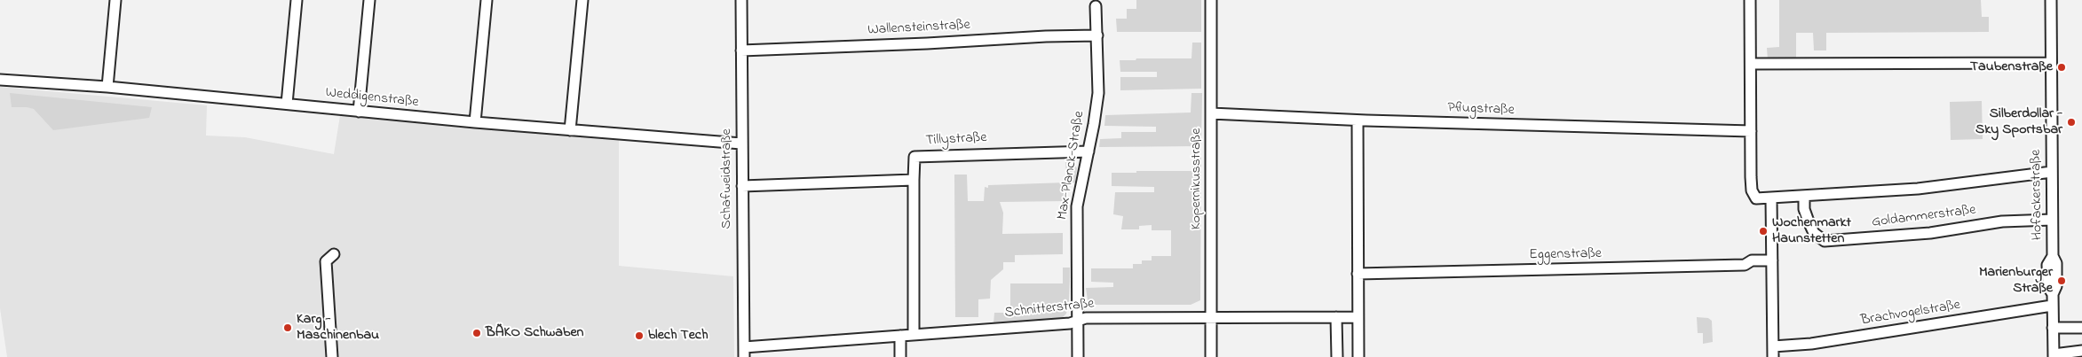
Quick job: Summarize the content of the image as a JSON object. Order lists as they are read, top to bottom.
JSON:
{
  "streets": {
    "street": [
      "Wallensteinstraße",
      "Weddigenstraße",
      "Pflugstraße",
      "Tillystraße",
      "Max-Planck-Straße",
      "Schafweidstraße",
      "Kopernikusstraße",
      "Hofackerstraße",
      "Goldammerstraße",
      "Eggenstraße",
      "Schnitterstraße",
      "Brachvogelstraße"
    ]
  },
  "crossings": [
    ["Wallensteinstraße", "Max-Planck-Straße"],
    ["Wallensteinstraße", "Schafweidstraße"],
    ["Weddigenstraße", "Schafweidstraße"],
    ["Pflugstraße", "Kopernikusstraße"],
    ["Pflugstraße", "Goldammerstraße"],
    ["Tillystraße", "Max-Planck-Straße"],
    ["Max-Planck-Straße", "Schnitterstraße"],
    ["Schafweidstraße", "Schnitterstraße"],
    ["Kopernikusstraße", "Schnitterstraße"],
    ["Hofackerstraße", "Goldammerstraße"],
    ["Hofackerstraße", "Brachvogelstraße"]
  ],
  "places": [
    "Taubenstraße",
    "Silberdollar - Sky Sportsbar",
    "Wochenmarkt Haunstetten",
    "Marienburger Straße",
    "Karg - Maschinenbau",
    "BÄKO Schwaben",
    "blech Tech"
  ]
}
